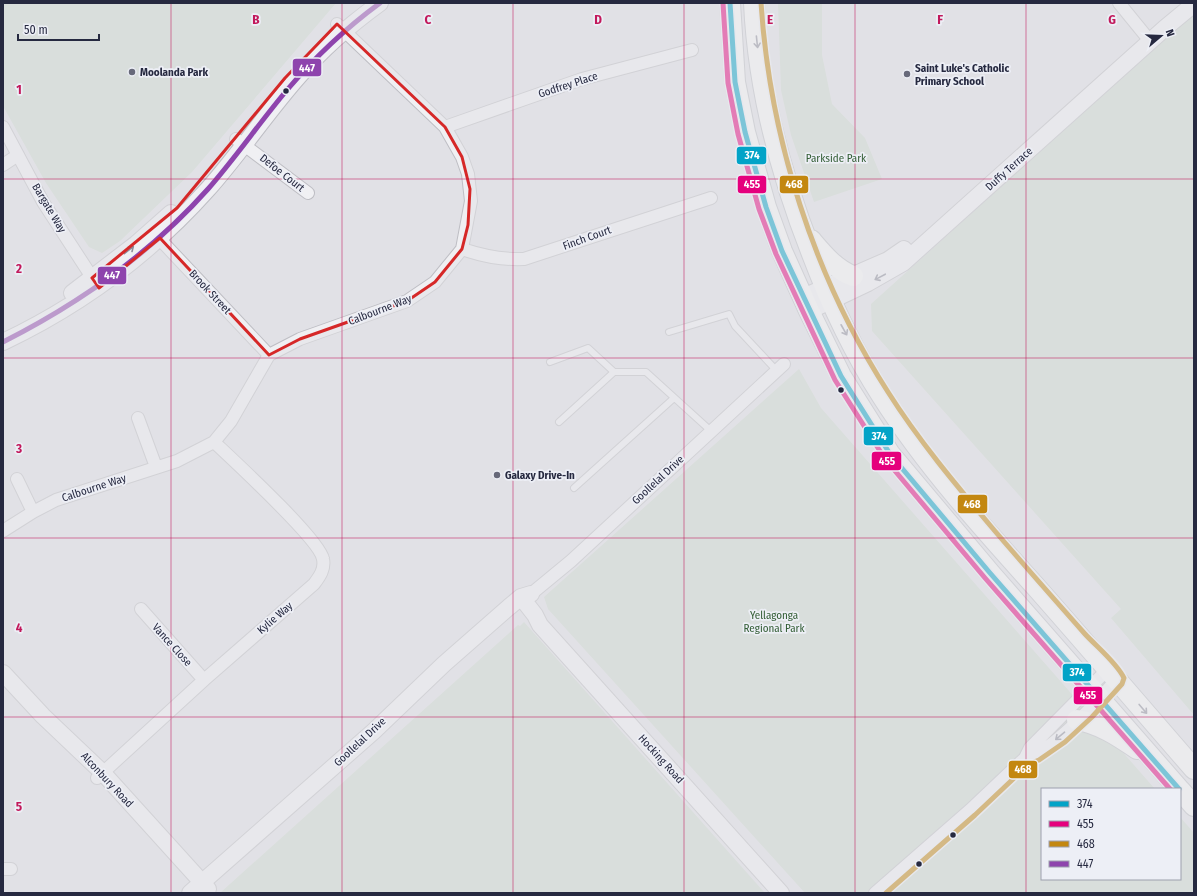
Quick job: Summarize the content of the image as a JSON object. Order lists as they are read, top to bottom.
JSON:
{
  "streets": {
    "street": [
      "Godfrey Place",
      "Duffy Terrace",
      "Defoe Court",
      "Bargate Way",
      "Finch Court",
      "Brook Street",
      "Calbourne Way",
      "Goollelal Drive",
      "Kylie Way",
      "Vance Close",
      "Hocking Road",
      "Alconbury Road"
    ]
  },
  "crossings": [
    ["Godfrey Place", "Calbourne Way"],
    ["Finch Court", "Calbourne Way"],
    ["Brook Street", "Calbourne Way"],
    ["Calbourne Way", "Kylie Way"],
    ["Goollelal Drive", "Hocking Road"],
    ["Goollelal Drive", "Alconbury Road"],
    ["Kylie Way", "Vance Close"],
    ["Kylie Way", "Alconbury Road"]
  ],
  "parks": ["Parkside Park", "Yellagonga Regional Park"],
  "places": ["Moolanda Park", "Saint Luke's Catholic Primary School", "Galaxy Drive-In"],
  "lines": [
    "transit line 374",
    "transit line 455",
    "transit line 468",
    "transit line 447"
  ],
  "legend": [
    "374",
    "455",
    "468",
    "447"
  ],
  "scale_bar": "50 m",
  "north": "right",
  "grid": {
    "columns": [
      "B",
      "C",
      "D",
      "E",
      "F",
      "G"
    ],
    "rows": [
      "1",
      "2",
      "3",
      "4",
      "5"
    ]
  }
}
